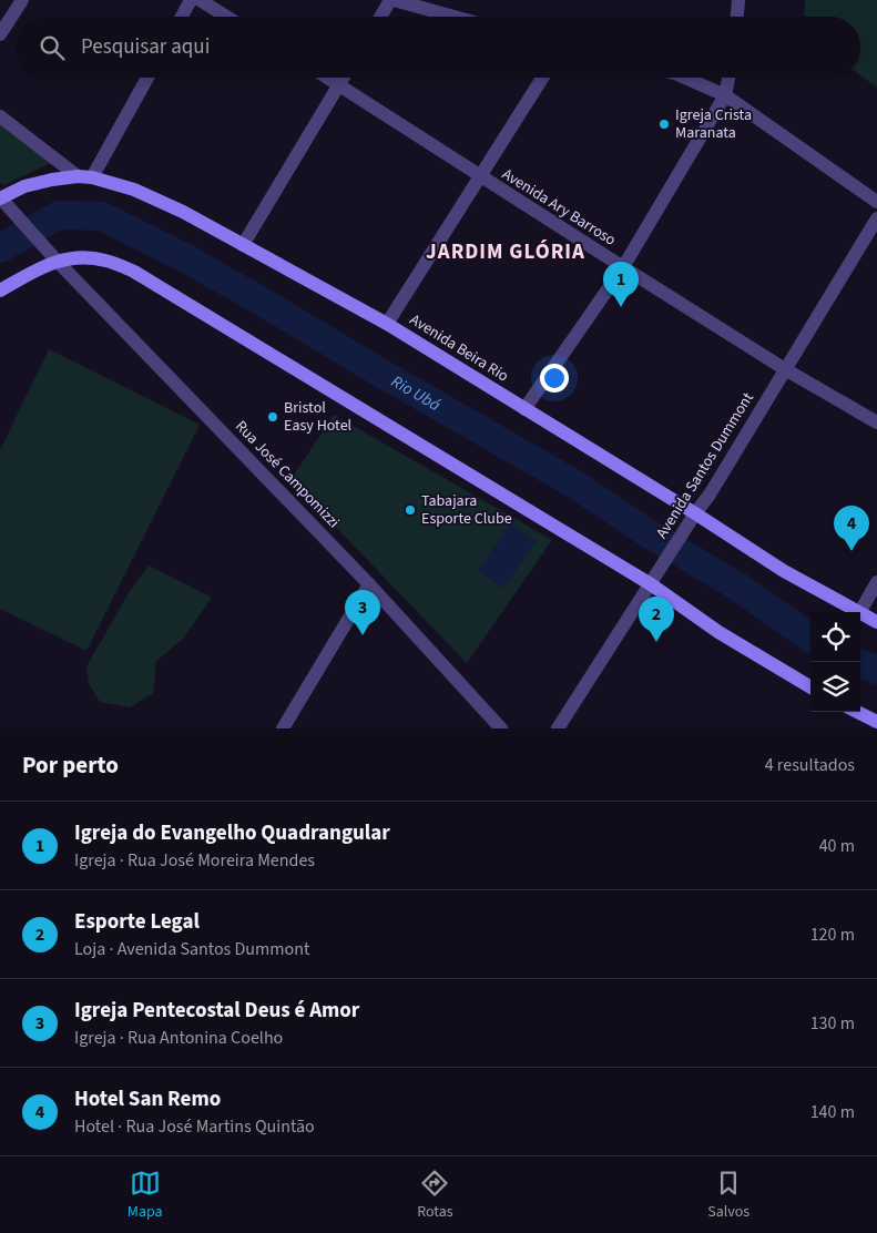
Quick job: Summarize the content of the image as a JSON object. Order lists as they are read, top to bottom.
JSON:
{
  "streets": {
    "main road": ["Avenida Beira Rio"],
    "street": ["Avenida Ary Barroso", "Avenida Santos Dummont", "Rua José Campomizzi"]
  },
  "crossings": [
    ["Avenida Ary Barroso", "Avenida Santos Dummont"],
    ["Avenida Beira Rio", "Avenida Santos Dummont"],
    ["Avenida Beira Rio", "Rua José Campomizzi"]
  ],
  "districts": ["JARDIM GLÓRIA"],
  "water": ["Rio Ubá"],
  "places": ["Igreja Crista Maranata", "Bristol Easy Hotel", "Tabajara Esporte Clube"],
  "page": {
    "search": "Pesquisar aqui",
    "pins": [
      "1",
      "4",
      "3",
      "2"
    ],
    "heading": ["Por perto", "4 resultados"],
    "list": [
      {
        "mark": "1",
        "name": "Igreja do Evangelho Quadrangular",
        "note": "Igreja · Rua José Moreira Mendes",
        "value": "40 m"
      },
      {
        "mark": "2",
        "name": "Esporte Legal",
        "note": "Loja · Avenida Santos Dummont",
        "value": "120 m"
      },
      {
        "mark": "3",
        "name": "Igreja Pentecostal Deus é Amor",
        "note": "Igreja · Rua Antonina Coelho",
        "value": "130 m"
      },
      {
        "mark": "4",
        "name": "Hotel San Remo",
        "note": "Hotel · Rua José Martins Quintão",
        "value": "140 m"
      }
    ],
    "nav": ["Mapa", "Rotas", "Salvos"]
  }
}
